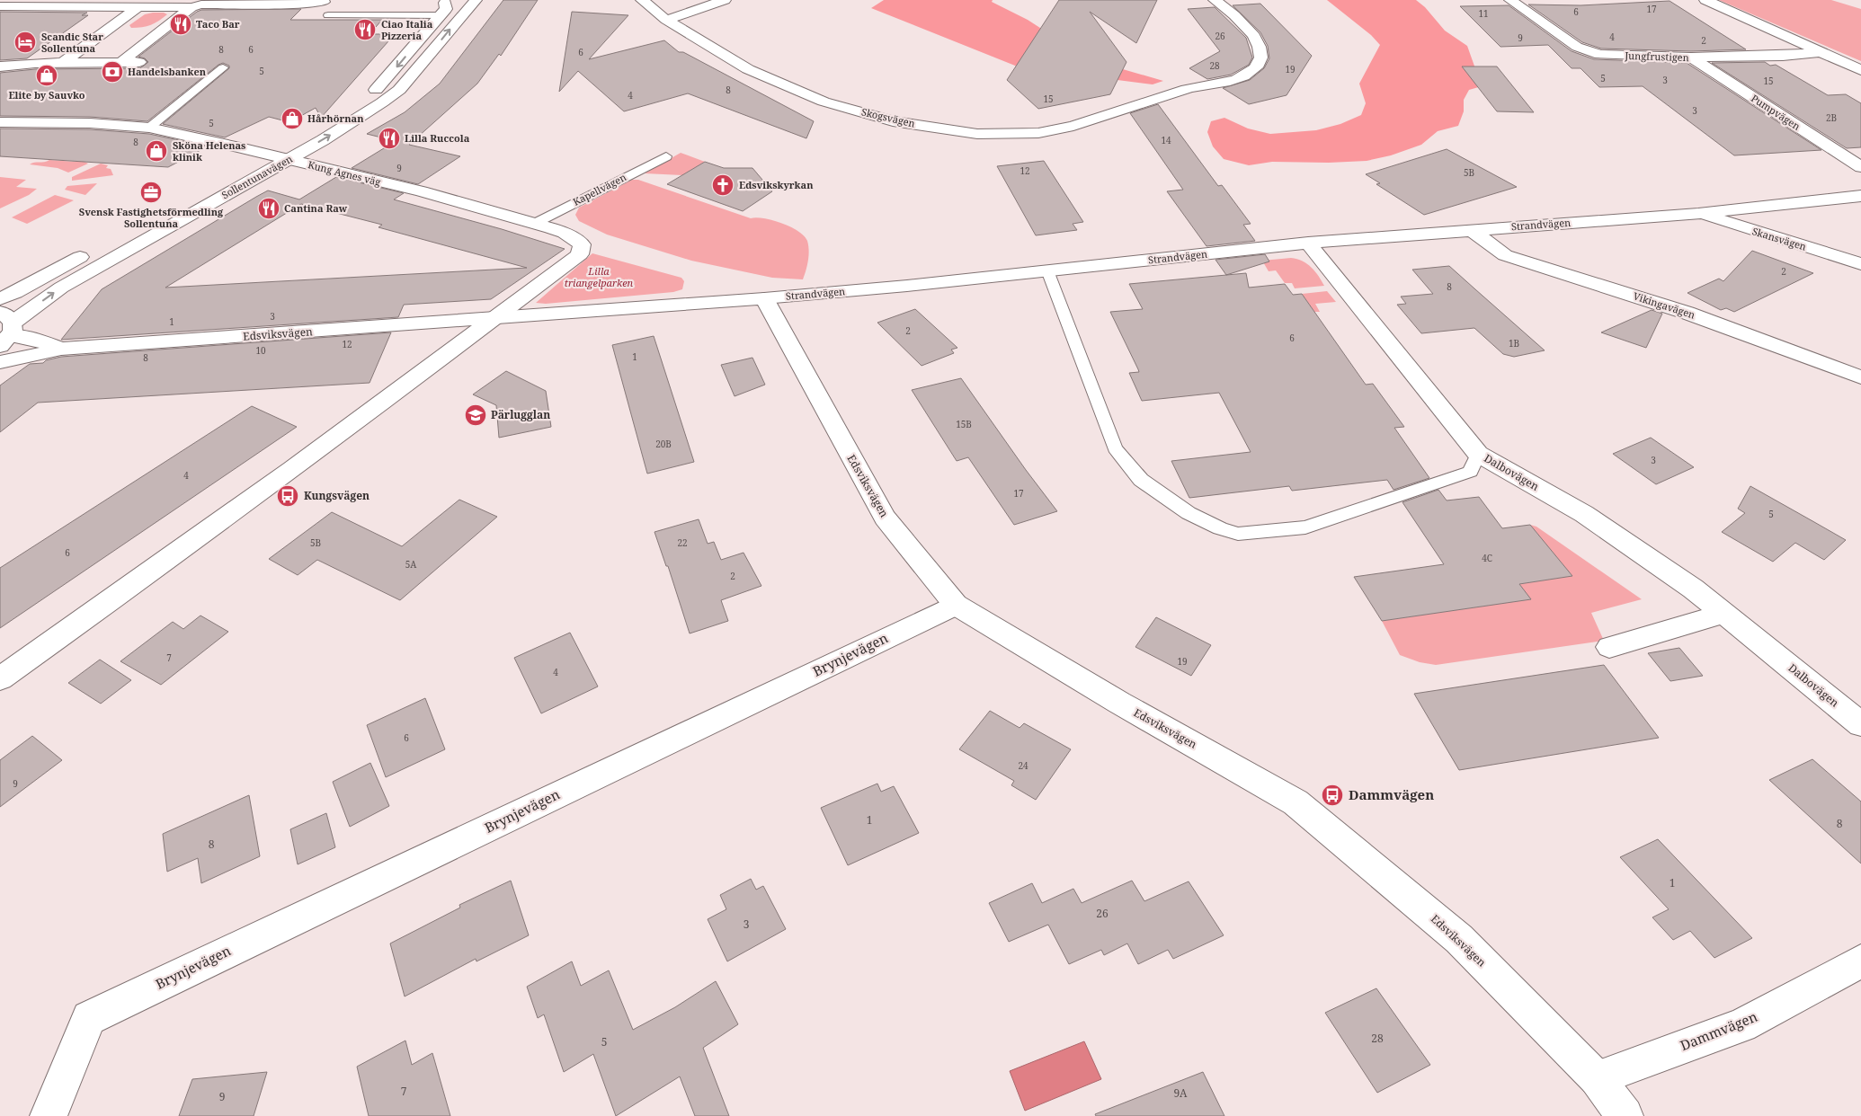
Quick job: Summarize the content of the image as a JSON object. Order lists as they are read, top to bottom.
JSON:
{
  "streets": {
    "street": [
      "Jungfrustigen",
      "Pumpvägen",
      "Skogsvägen",
      "Kung Agnes väg",
      "Sollentunavägen",
      "Strandvägen",
      "Skansvägen",
      "Vikingavägen",
      "Edsviksvägen",
      "Dalbovägen",
      "Brynjevägen",
      "Dammvägen"
    ],
    "lane": ["Kapellvägen"]
  },
  "crossings": [
    ["Jungfrustigen", "Pumpvägen"],
    ["Kung Agnes väg", "Sollentunavägen"],
    ["Kung Agnes väg", "Kapellvägen"],
    ["Kung Agnes väg", "Strandvägen"],
    ["Kung Agnes väg", "Edsviksvägen"],
    ["Sollentunavägen", "Edsviksvägen"],
    ["Strandvägen", "Skansvägen"],
    ["Strandvägen", "Vikingavägen"],
    ["Strandvägen", "Edsviksvägen"],
    ["Strandvägen", "Dalbovägen"],
    ["Edsviksvägen", "Brynjevägen"],
    ["Edsviksvägen", "Dammvägen"]
  ],
  "parks": ["Lilla triangelparken"],
  "places": {
    "restaurant": [
      "Taco Bar",
      "Ciao Italia Pizzeria",
      "Lilla Ruccola",
      "Cantina Raw"
    ],
    "hotel": ["Scandic Star Sollentuna"],
    "bank": ["Handelsbanken"],
    "shop": ["Elite by Sauvko", "Hårhörnan", "Sköna Helenas klinik"],
    "church": ["Edsvikskyrkan"],
    "office": ["Svensk Fastighetsförmedling Sollentuna"],
    "school or university": ["Pärlugglan"],
    "bus stop": ["Kungsvägen", "Dammvägen"]
  },
  "house_numbers": [
    "17",
    "6",
    "11",
    "26",
    "4",
    "9",
    "2",
    "8",
    "6",
    "6",
    "28",
    "19",
    "5",
    "5",
    "3",
    "15",
    "8",
    "4",
    "15",
    "3",
    "2B",
    "5",
    "14",
    "8",
    "9",
    "12",
    "5B",
    "2",
    "8",
    "3",
    "1",
    "2",
    "6",
    "1B",
    "12",
    "10",
    "1",
    "8",
    "15B",
    "20B",
    "3",
    "4",
    "17",
    "5",
    "5B",
    "22",
    "6",
    "4C",
    "5A",
    "2",
    "7",
    "19",
    "4",
    "6",
    "24",
    "9",
    "1",
    "8",
    "8",
    "1",
    "26",
    "3",
    "28",
    "5",
    "7",
    "9A",
    "9"
  ]
}
